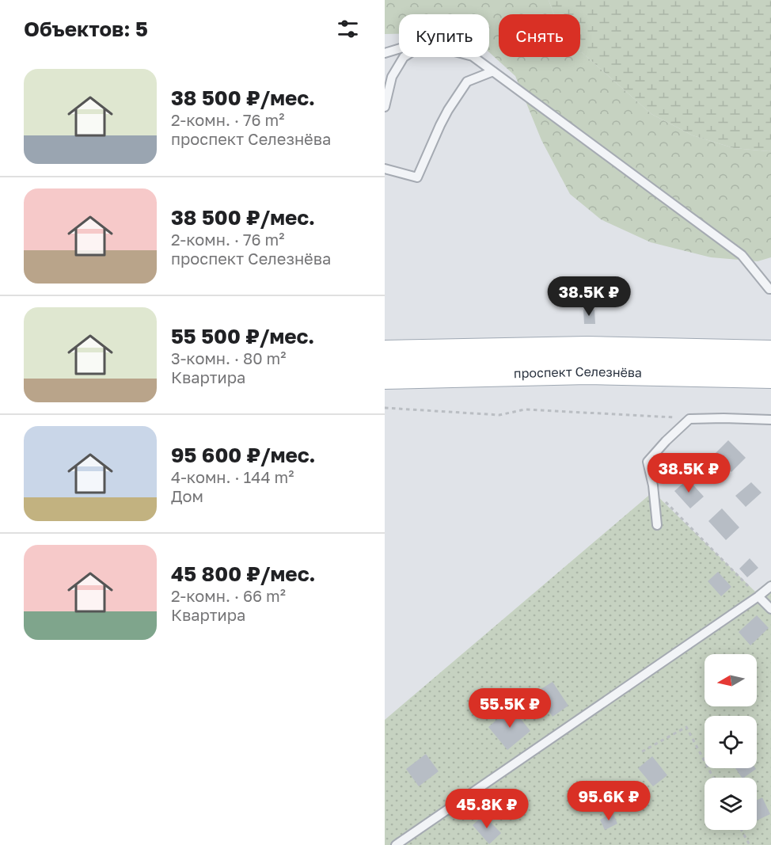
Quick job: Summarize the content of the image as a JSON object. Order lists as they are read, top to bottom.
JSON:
{
  "streets": {
    "main road": ["проспект Селезнёва"]
  },
  "north": "left",
  "page": {
    "heading": "Объектов: 5",
    "chip": ["Купить", "Снять"],
    "list": [
      {
        "name": "38 500 ₽/мес.",
        "note": "2-комн. · 76 m² · проспект Селезнёва"
      },
      {
        "name": "38 500 ₽/мес.",
        "note": "2-комн. · 76 m² · проспект Селезнёва"
      },
      {
        "name": "55 500 ₽/мес.",
        "note": "3-комн. · 80 m² · Квартира"
      },
      {
        "name": "95 600 ₽/мес.",
        "note": "4-комн. · 144 m² · Дом"
      },
      {
        "name": "45 800 ₽/мес.",
        "note": "2-комн. · 66 m² · Квартира"
      }
    ],
    "price": [
      "38.5K ₽",
      "38.5K ₽",
      "55.5K ₽",
      "95.6K ₽",
      "45.8K ₽"
    ]
  }
}
